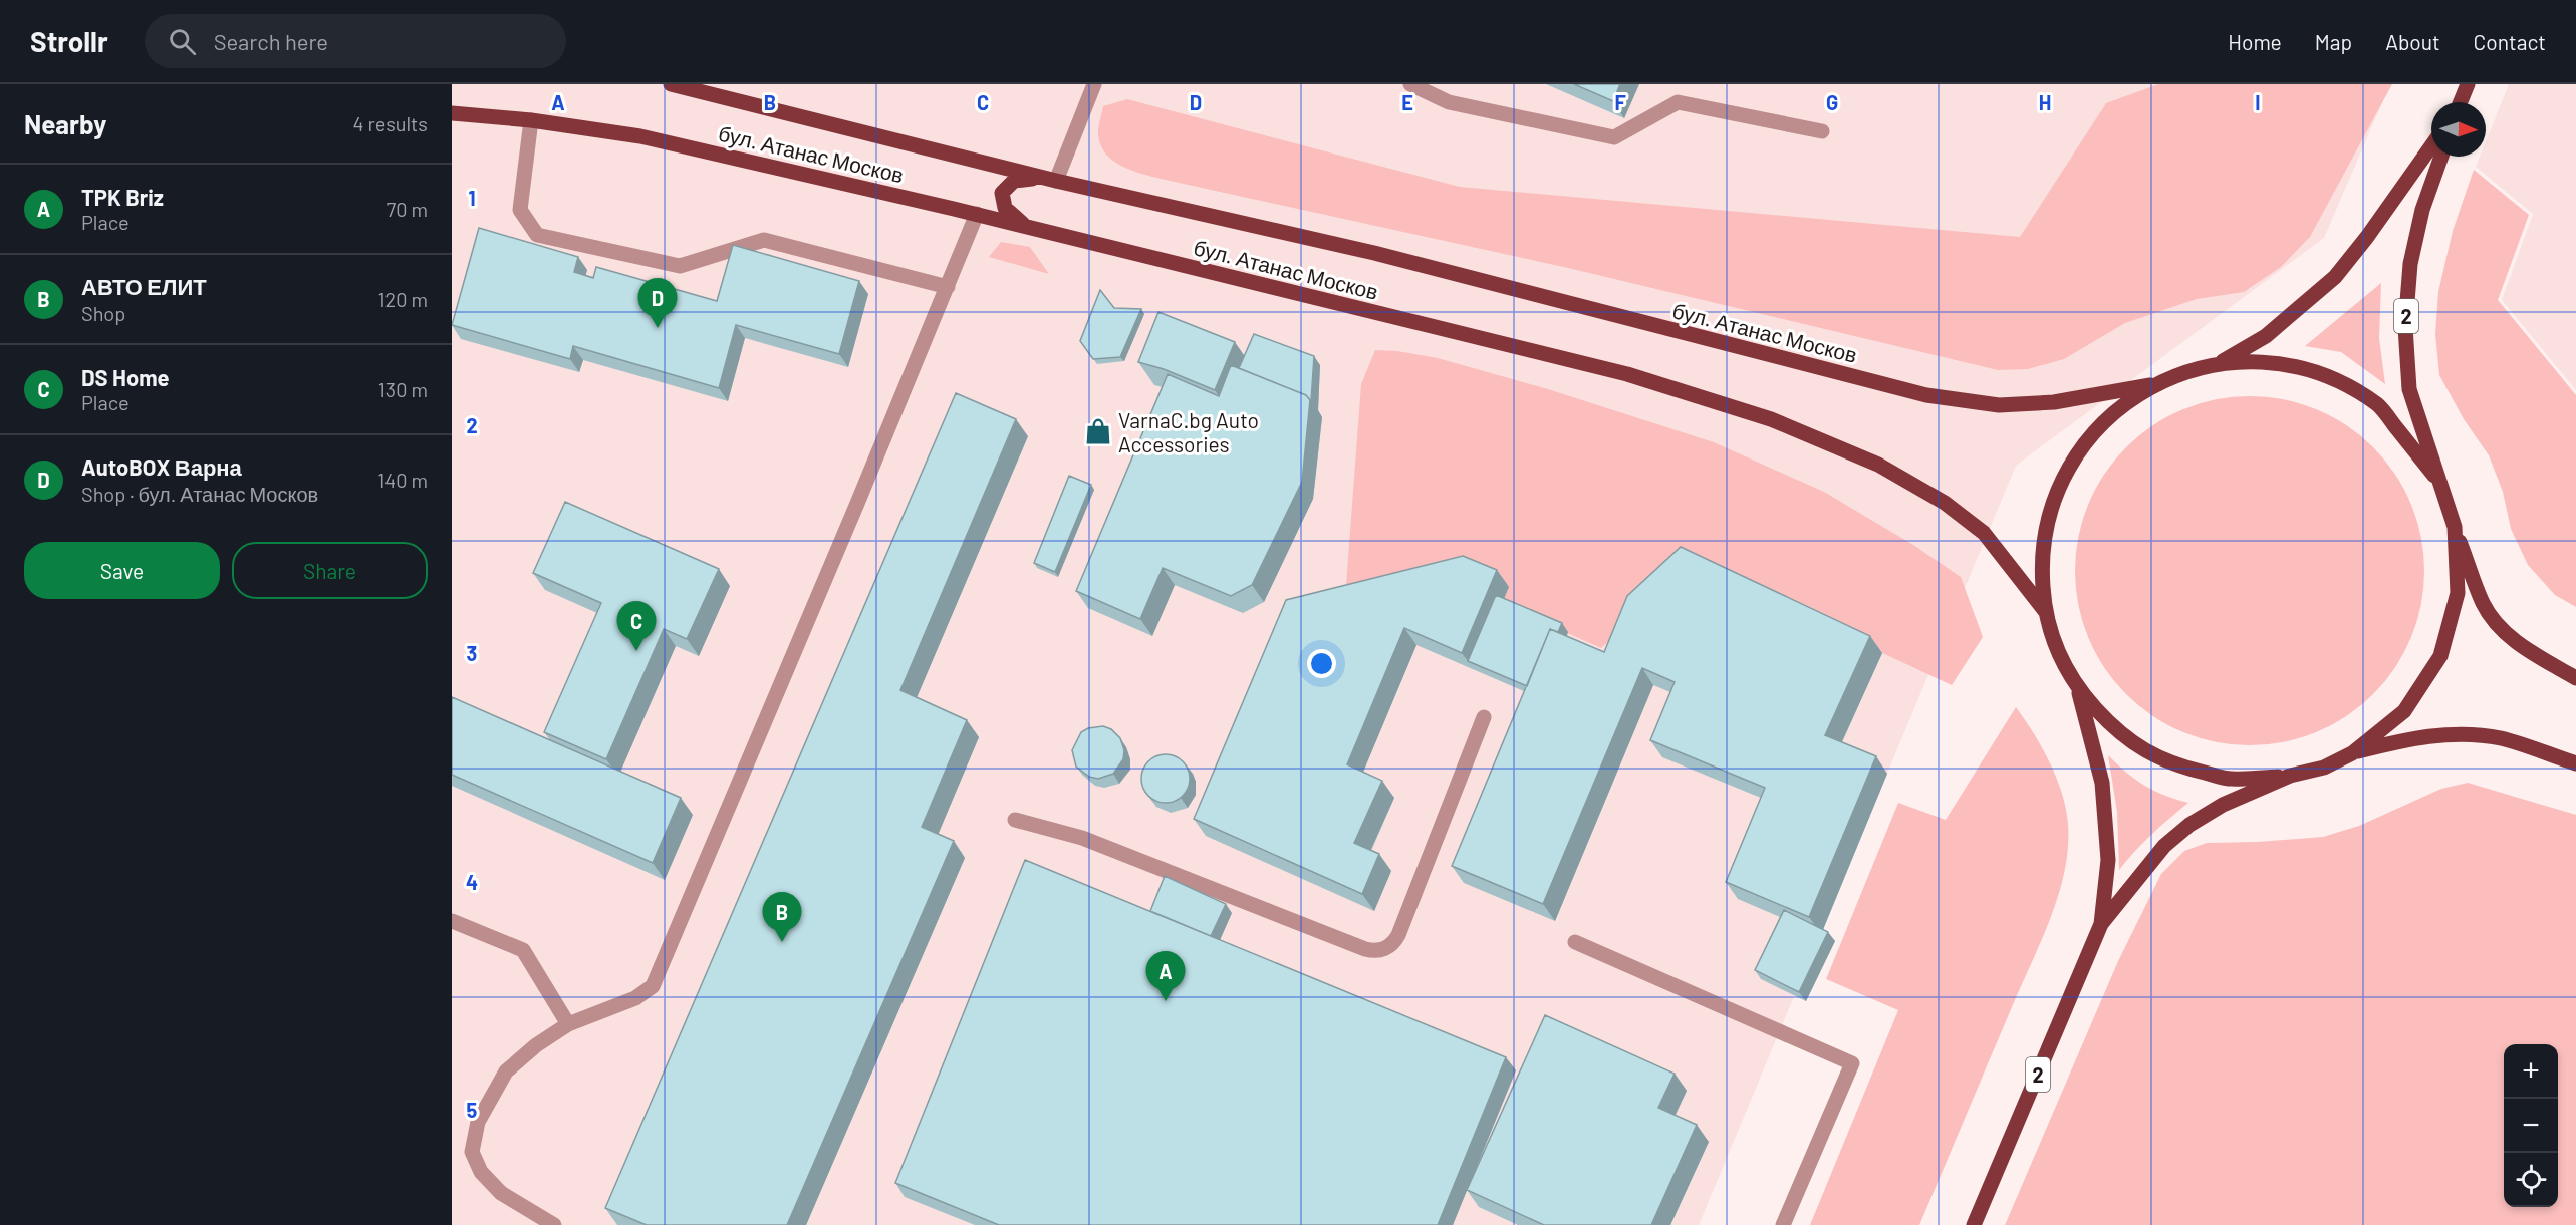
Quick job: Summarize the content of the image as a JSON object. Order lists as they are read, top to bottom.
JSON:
{
  "streets": {
    "main road": ["бул. Атанас Москов", "2"]
  },
  "crossings": [
    ["бул. Атанас Москов", "2"]
  ],
  "places": {
    "shop": ["VarnaC.bg Auto Accessories"]
  },
  "north": "right",
  "page": {
    "header": "Strollr",
    "search": "Search here",
    "nav": [
      "Home",
      "Map",
      "About",
      "Contact"
    ],
    "heading": ["Nearby", "4 results"],
    "list": [
      {
        "mark": "A",
        "name": "TPK Briz",
        "note": "Place",
        "value": "70 m"
      },
      {
        "mark": "B",
        "name": "АВТО ЕЛИТ",
        "note": "Shop",
        "value": "120 m"
      },
      {
        "mark": "C",
        "name": "DS Home",
        "note": "Place",
        "value": "130 m"
      },
      {
        "mark": "D",
        "name": "AutoBOX Варна",
        "note": "Shop · бул. Атанас Москов",
        "value": "140 m"
      }
    ],
    "pins": [
      "D",
      "C",
      "B",
      "A"
    ],
    "buttons": ["Save", "Share"],
    "map_buttons": ["+", "−"]
  },
  "grid": {
    "columns": [
      "A",
      "B",
      "C",
      "D",
      "E",
      "F",
      "G",
      "H",
      "I"
    ],
    "rows": [
      "1",
      "2",
      "3",
      "4",
      "5"
    ]
  }
}
